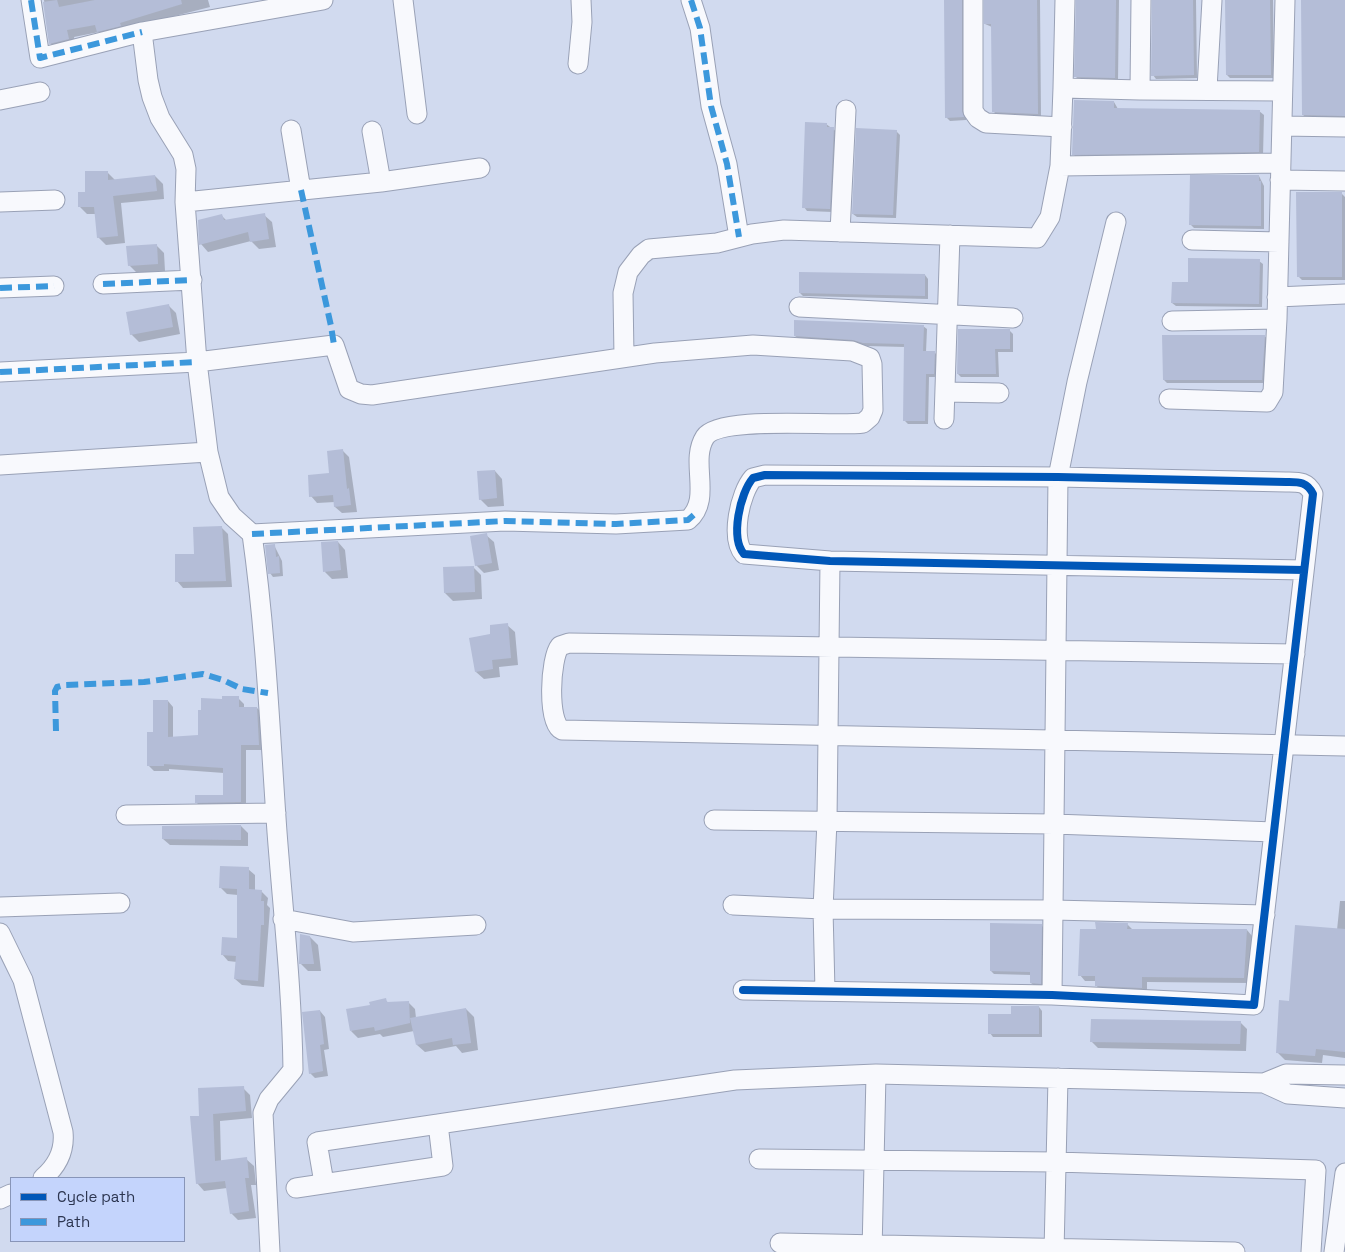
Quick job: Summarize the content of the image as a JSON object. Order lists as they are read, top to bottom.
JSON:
{
  "legend": ["Cycle path", "Path"]
}
